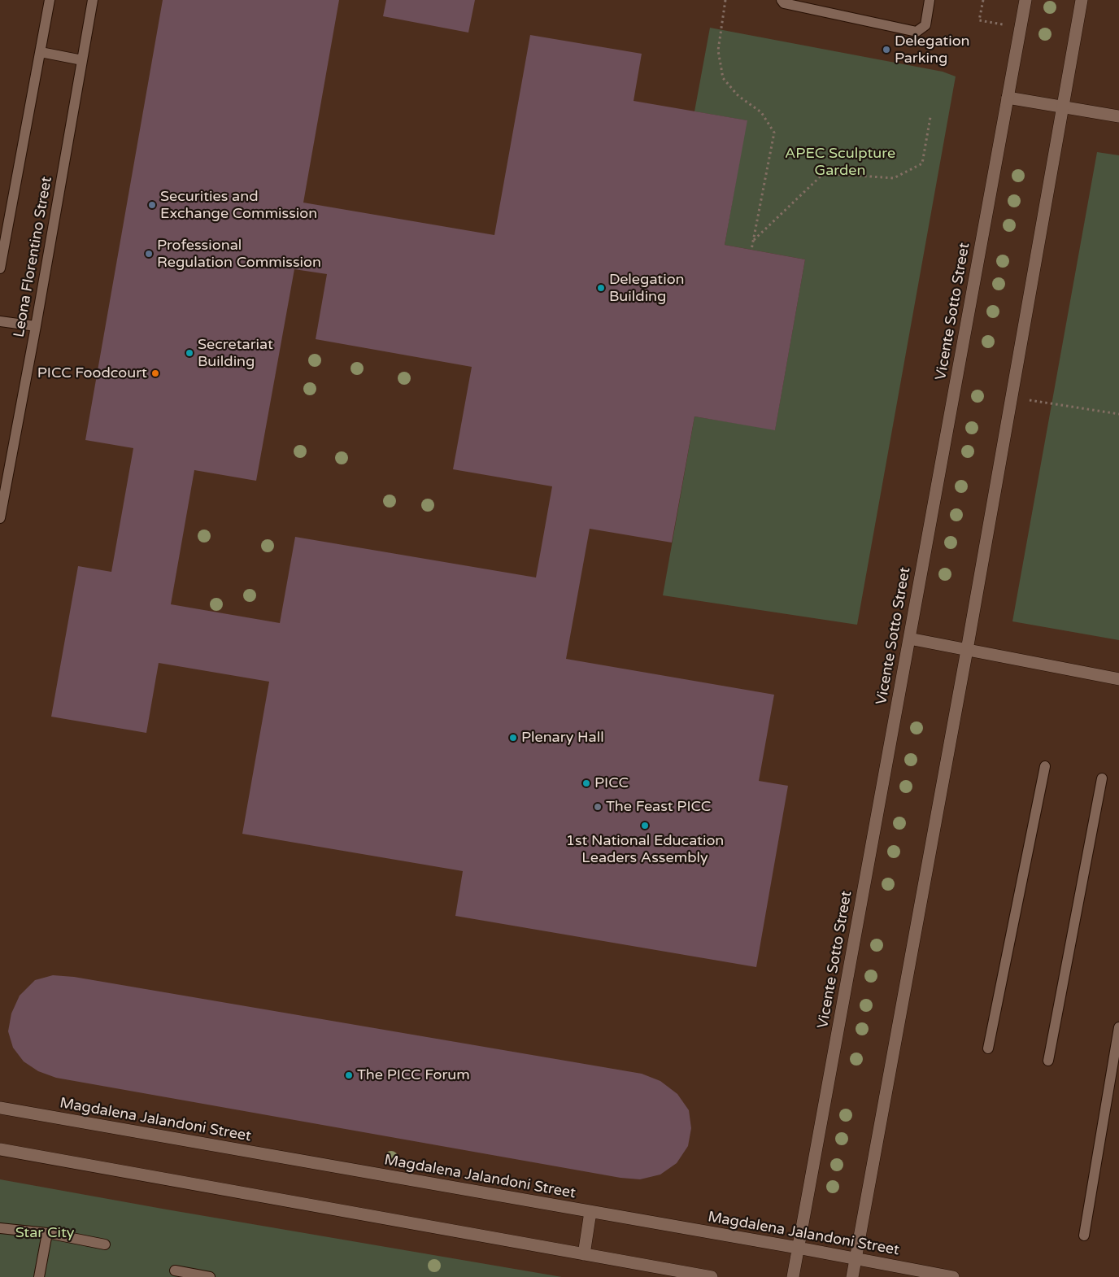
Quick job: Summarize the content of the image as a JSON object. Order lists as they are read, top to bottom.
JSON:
{
  "streets": {
    "street": ["Vicente Sotto Street", "Magdalena Jalandoni Street"],
    "lane": ["Leona Florentino Street"]
  },
  "crossings": [
    ["Vicente Sotto Street", "Magdalena Jalandoni Street"]
  ],
  "parks": ["APEC Sculpture Garden", "Star City"],
  "places": [
    "Delegation Parking",
    "Securities and Exchange Commission",
    "Professional Regulation Commission",
    "Delegation Building",
    "Secretariat Building",
    "PICC Foodcourt",
    "Plenary Hall",
    "PICC",
    "The Feast PICC",
    "1st National Education Leaders Assembly",
    "The PICC Forum"
  ]
}
